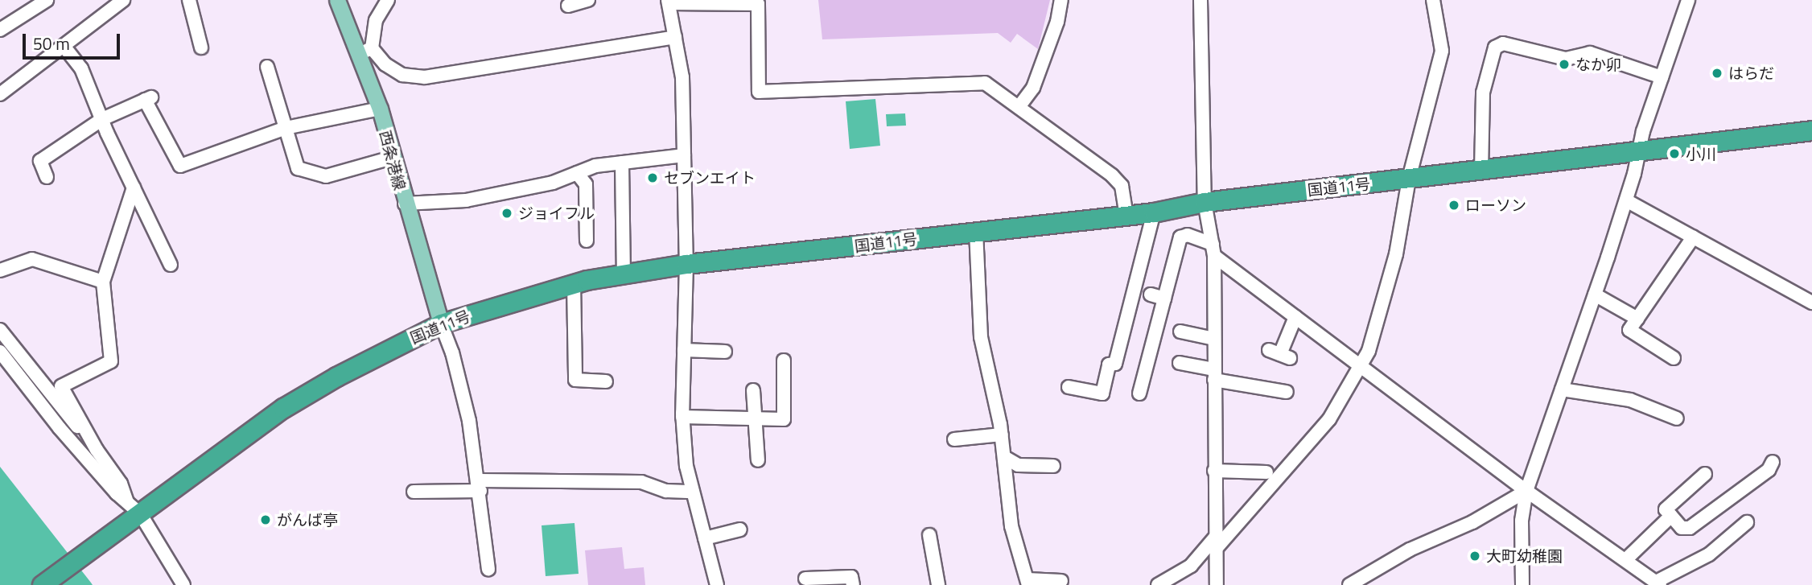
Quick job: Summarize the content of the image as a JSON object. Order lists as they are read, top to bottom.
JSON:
{
  "streets": {
    "highway": ["国道11号"],
    "main road": ["西条港線"]
  },
  "crossings": [
    ["西条港線", "国道11号"]
  ],
  "places": [
    "なか卯",
    "はらだ",
    "小川",
    "セブンエイト",
    "ローソン",
    "ジョイフル",
    "がんば亭",
    "大町幼稚園"
  ],
  "scale_bar": "50 m"
}
